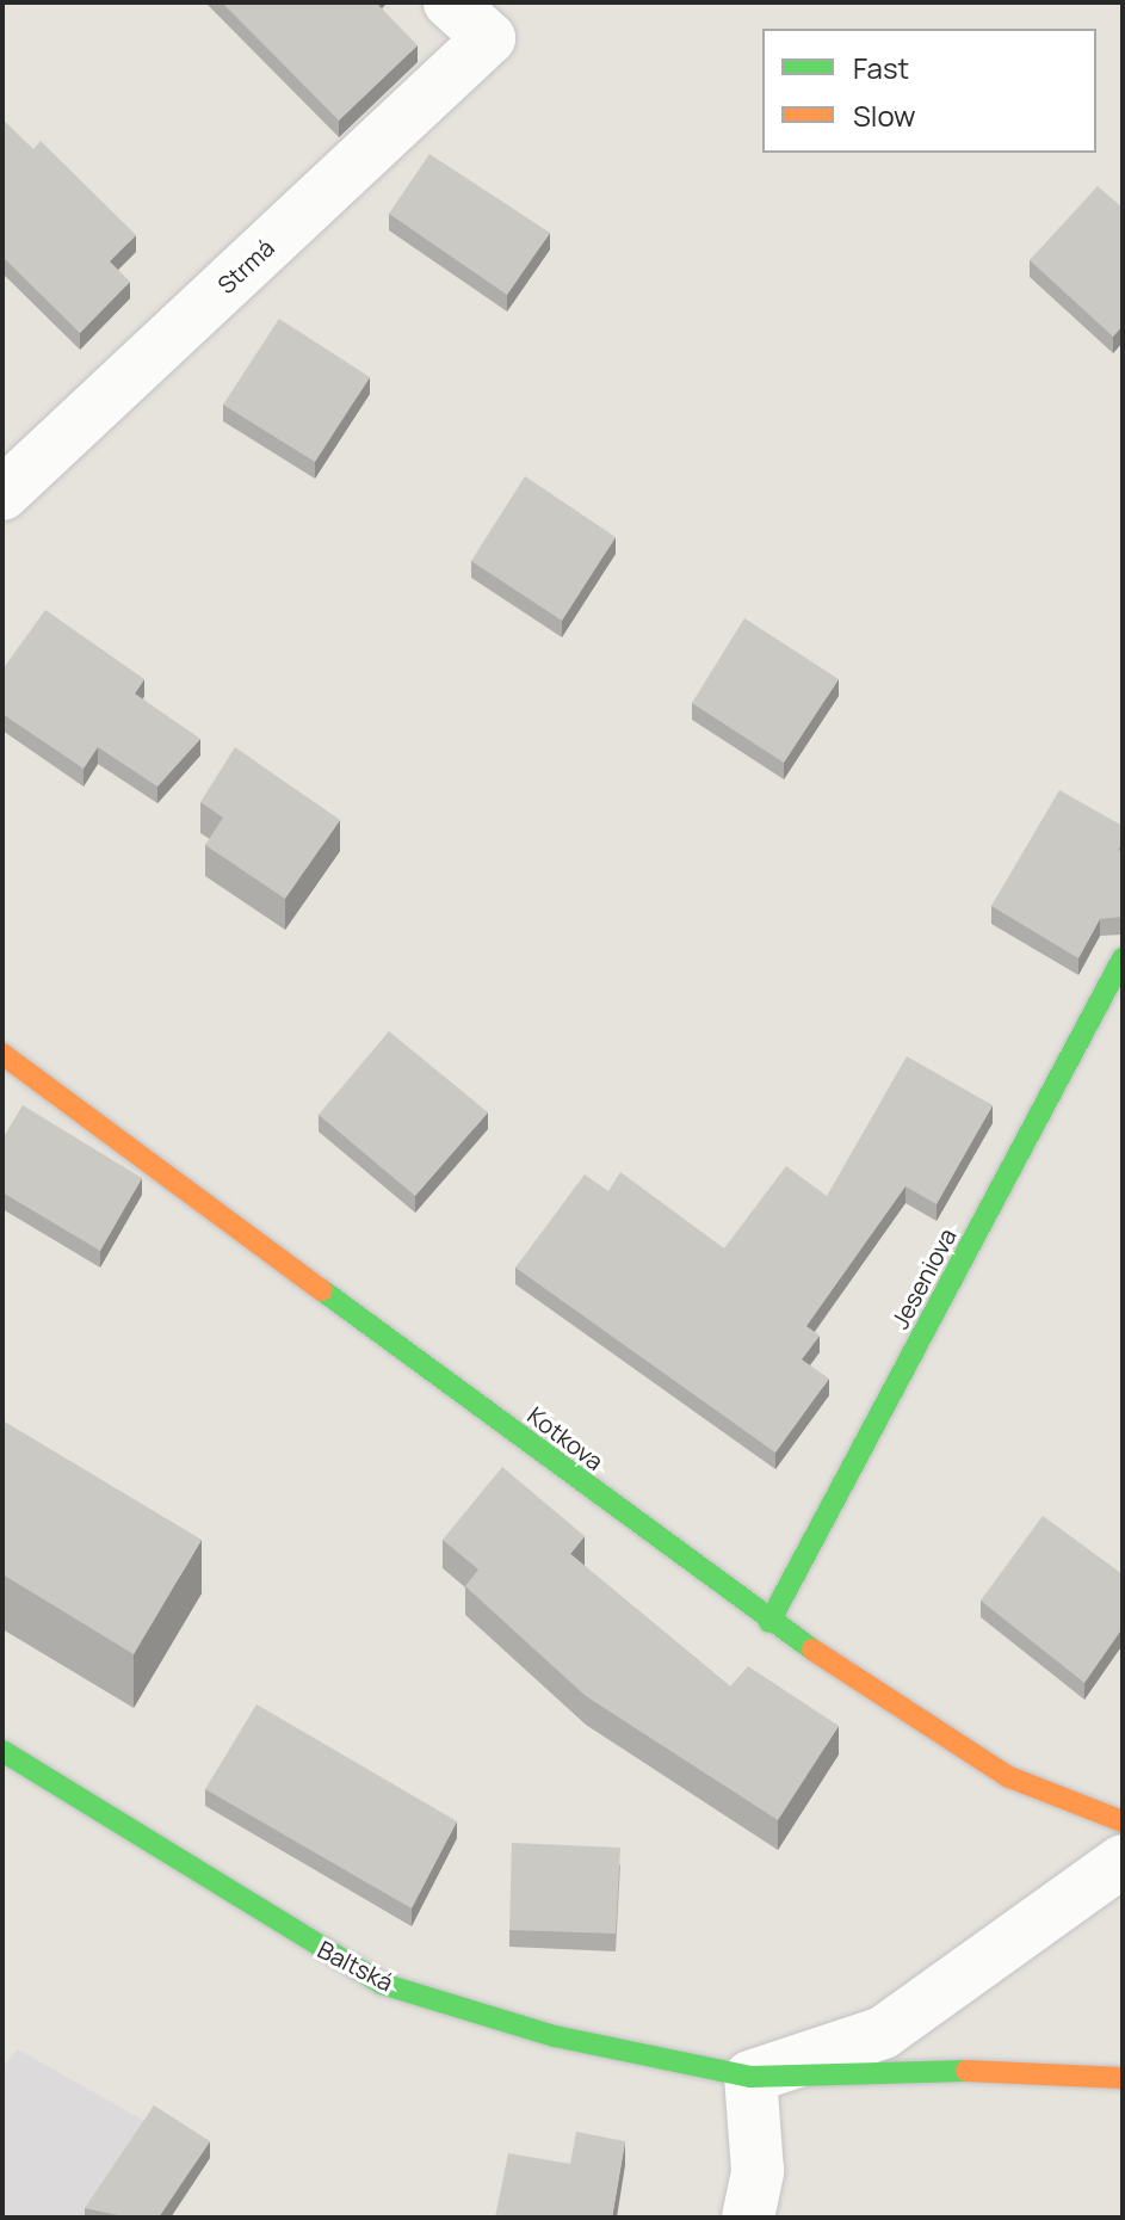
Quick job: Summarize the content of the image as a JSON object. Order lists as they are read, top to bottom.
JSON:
{
  "streets": {
    "street": [
      "Strmá",
      "Jeseniova",
      "Kotkova",
      "Baltská"
    ]
  },
  "crossings": [
    ["Jeseniova", "Kotkova"]
  ],
  "legend": ["Fast", "Slow"]
}
